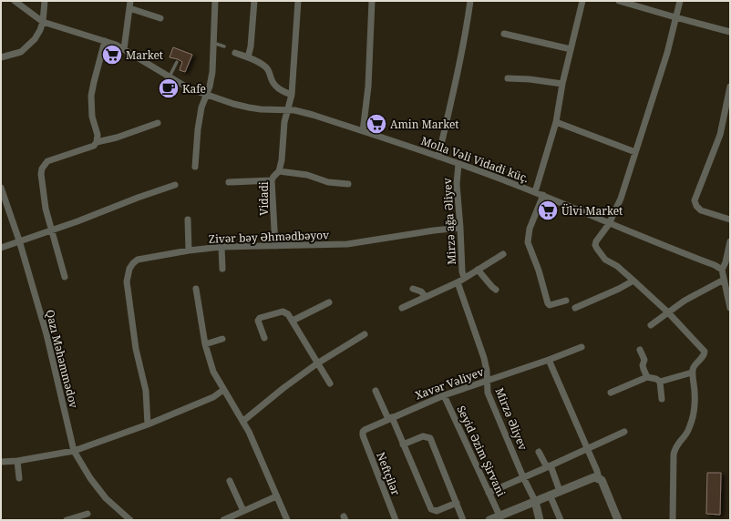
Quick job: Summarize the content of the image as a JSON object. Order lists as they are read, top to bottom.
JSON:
{
  "streets": {
    "street": [
      "Molla Vəli Vidadi küç.",
      "Vidadi",
      "Mirzə ağa Əliyev",
      "Zivər bəy Əhmədbəyov",
      "Qazı Məhəmmədov",
      "Xavər Vəliyev",
      "Mirzə Əliyev",
      "Seyid Əzim Şirvani",
      "Neftçilər"
    ]
  },
  "crossings": [
    ["Molla Vəli Vidadi küç.", "Vidadi"],
    ["Molla Vəli Vidadi küç.", "Mirzə ağa Əliyev"],
    ["Vidadi", "Zivər bəy Əhmədbəyov"],
    ["Mirzə ağa Əliyev", "Zivər bəy Əhmədbəyov"],
    ["Mirzə ağa Əliyev", "Mirzə Əliyev"],
    ["Xavər Vəliyev", "Mirzə Əliyev"],
    ["Xavər Vəliyev", "Seyid Əzim Şirvani"],
    ["Xavər Vəliyev", "Neftçilər"]
  ],
  "places": {
    "supermarket": ["Market", "Amin Market", "Ülvi Market"],
    "cafe": ["Kafe"]
  }
}
